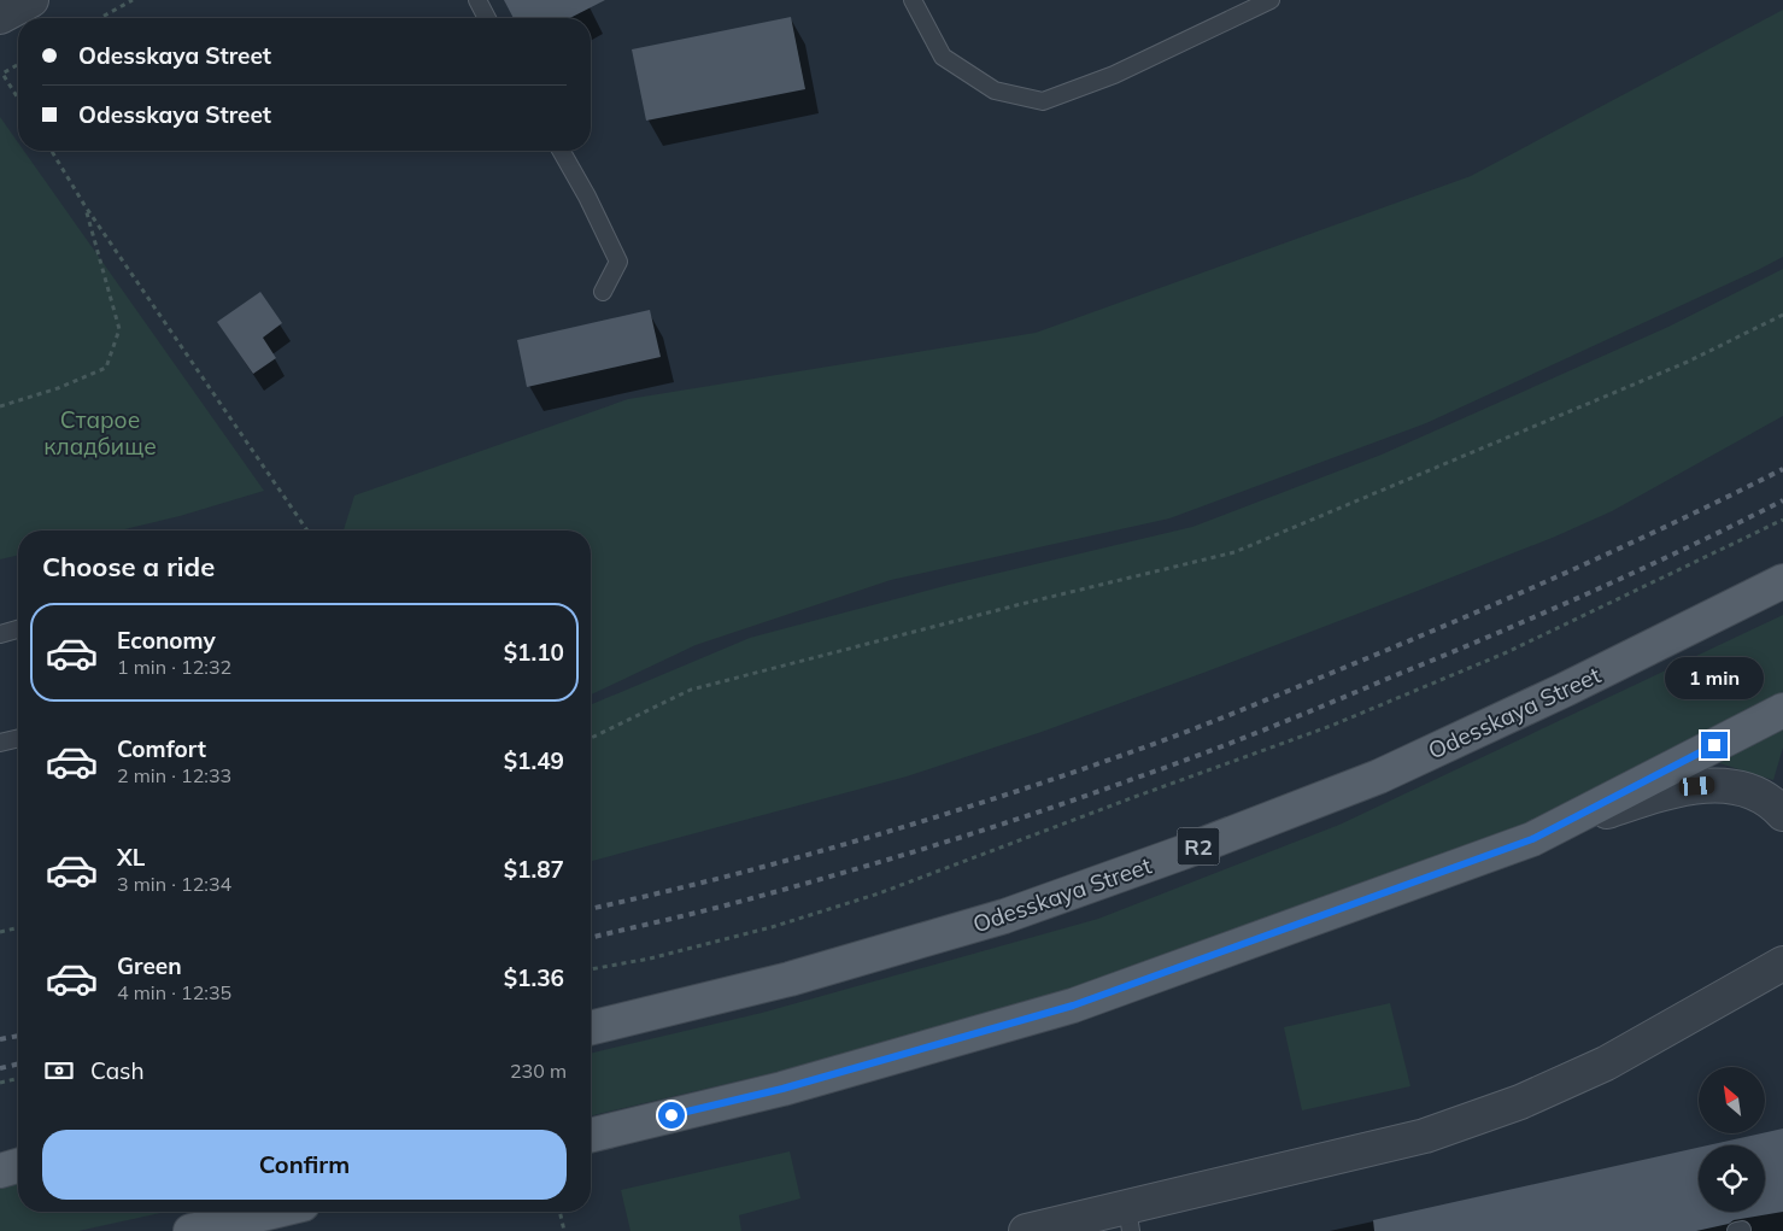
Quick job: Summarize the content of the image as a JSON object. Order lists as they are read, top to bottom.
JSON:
{
  "streets": {
    "main road": ["Odesskaya Street", "R2"]
  },
  "parks": ["Старое кладбище"],
  "north": "top left",
  "page": {
    "banner": ["Odesskaya Street", "Odesskaya Street"],
    "heading": "Choose a ride",
    "list": [
      {
        "name": "Economy",
        "note": "1 min · 12:32",
        "value": "$1.10"
      },
      {
        "name": "Comfort",
        "note": "2 min · 12:33",
        "value": "$1.49"
      },
      {
        "name": "XL",
        "note": "3 min · 12:34",
        "value": "$1.87"
      },
      {
        "name": "Green",
        "note": "4 min · 12:35",
        "value": "$1.36"
      }
    ],
    "bubble": "1 min",
    "pay": ["Cash", "230 m"],
    "buttons": "Confirm"
  }
}
